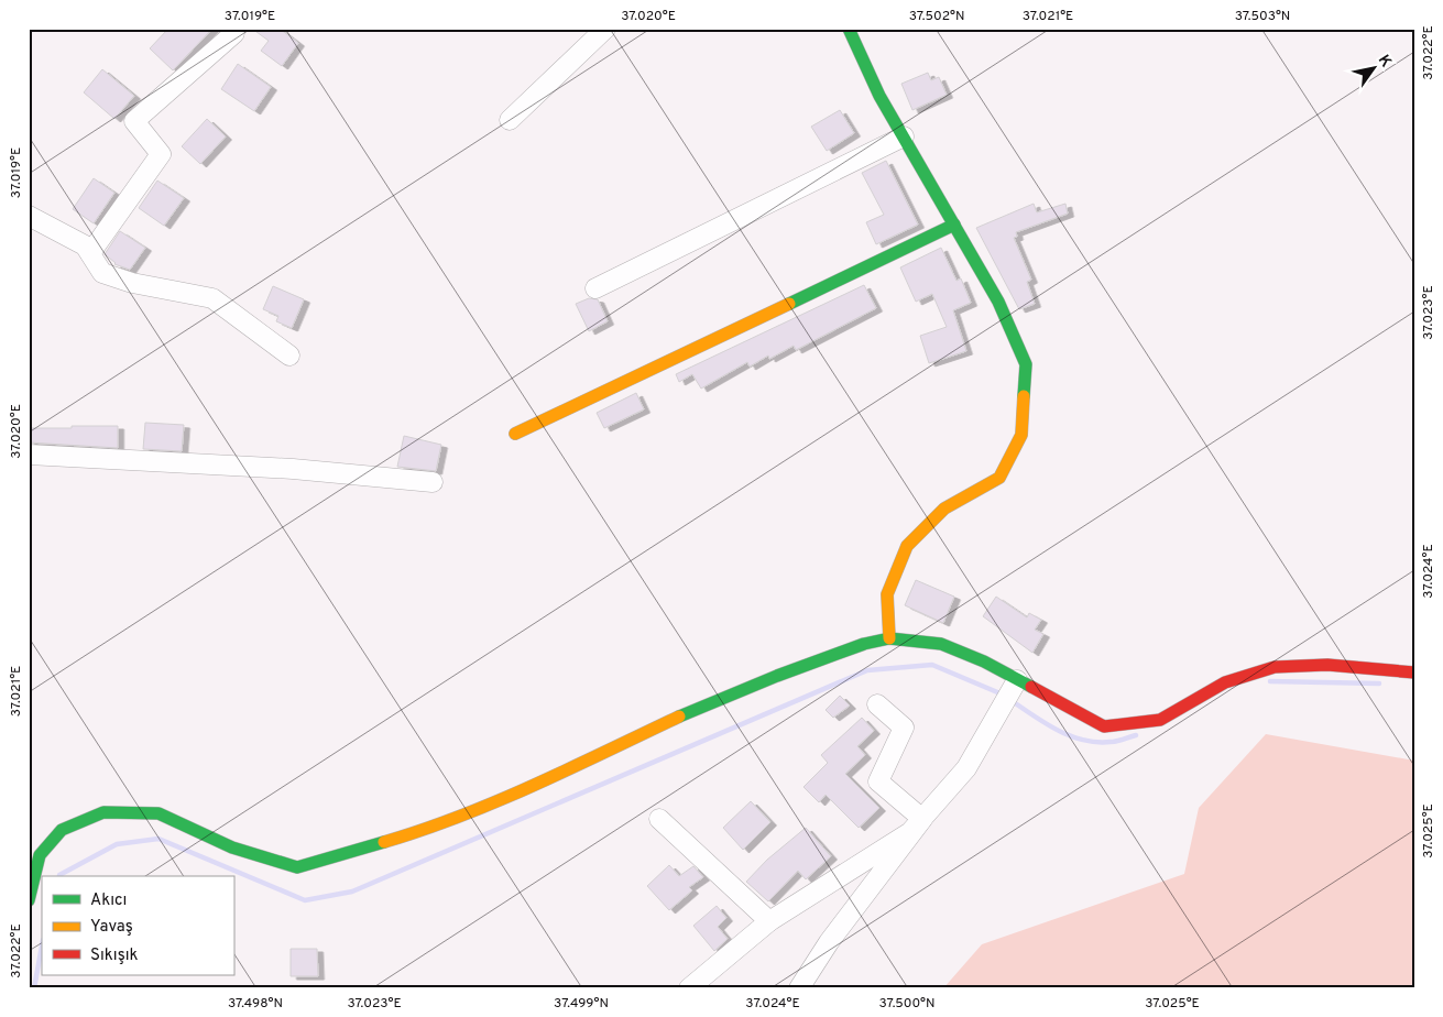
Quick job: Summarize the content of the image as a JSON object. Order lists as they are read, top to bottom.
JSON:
{
  "legend": ["Akıcı", "Yavaş", "Sıkışık"],
  "north": "top right",
  "coordinates": [
    "37.019°E",
    "37.020°E",
    "37.502°N",
    "37.021°E",
    "37.503°N",
    "37.022°E",
    "37.023°E",
    "37.024°E",
    "37.025°E",
    "37.498°N",
    "37.499°N",
    "37.500°N"
  ]
}
